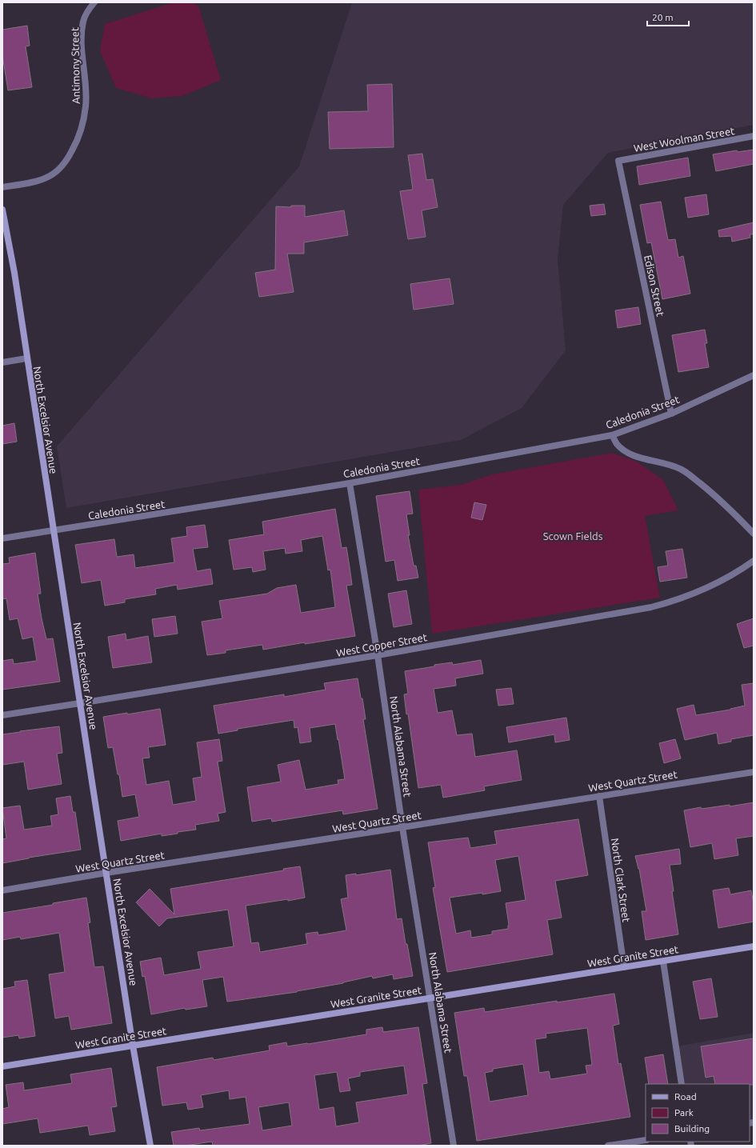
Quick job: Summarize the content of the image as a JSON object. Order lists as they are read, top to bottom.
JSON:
{
  "streets": {
    "street": [
      "Antimony Street",
      "West Woolman Street",
      "Edison Street",
      "Caledonia Street",
      "North Excelsior Avenue",
      "West Copper Street",
      "North Alabama Street",
      "West Quartz Street",
      "North Clark Street",
      "West Granite Street"
    ]
  },
  "crossings": [
    ["West Woolman Street", "Edison Street"],
    ["Edison Street", "Caledonia Street"],
    ["Caledonia Street", "North Excelsior Avenue"],
    ["Caledonia Street", "North Alabama Street"],
    ["North Excelsior Avenue", "West Copper Street"],
    ["North Excelsior Avenue", "West Quartz Street"],
    ["North Excelsior Avenue", "West Granite Street"],
    ["West Copper Street", "North Alabama Street"],
    ["North Alabama Street", "West Quartz Street"],
    ["North Alabama Street", "West Granite Street"],
    ["West Quartz Street", "North Clark Street"],
    ["North Clark Street", "West Granite Street"]
  ],
  "parks": ["Scown Fields"],
  "legend": ["Road", "Park", "Building"],
  "scale_bar": "20 m"
}
